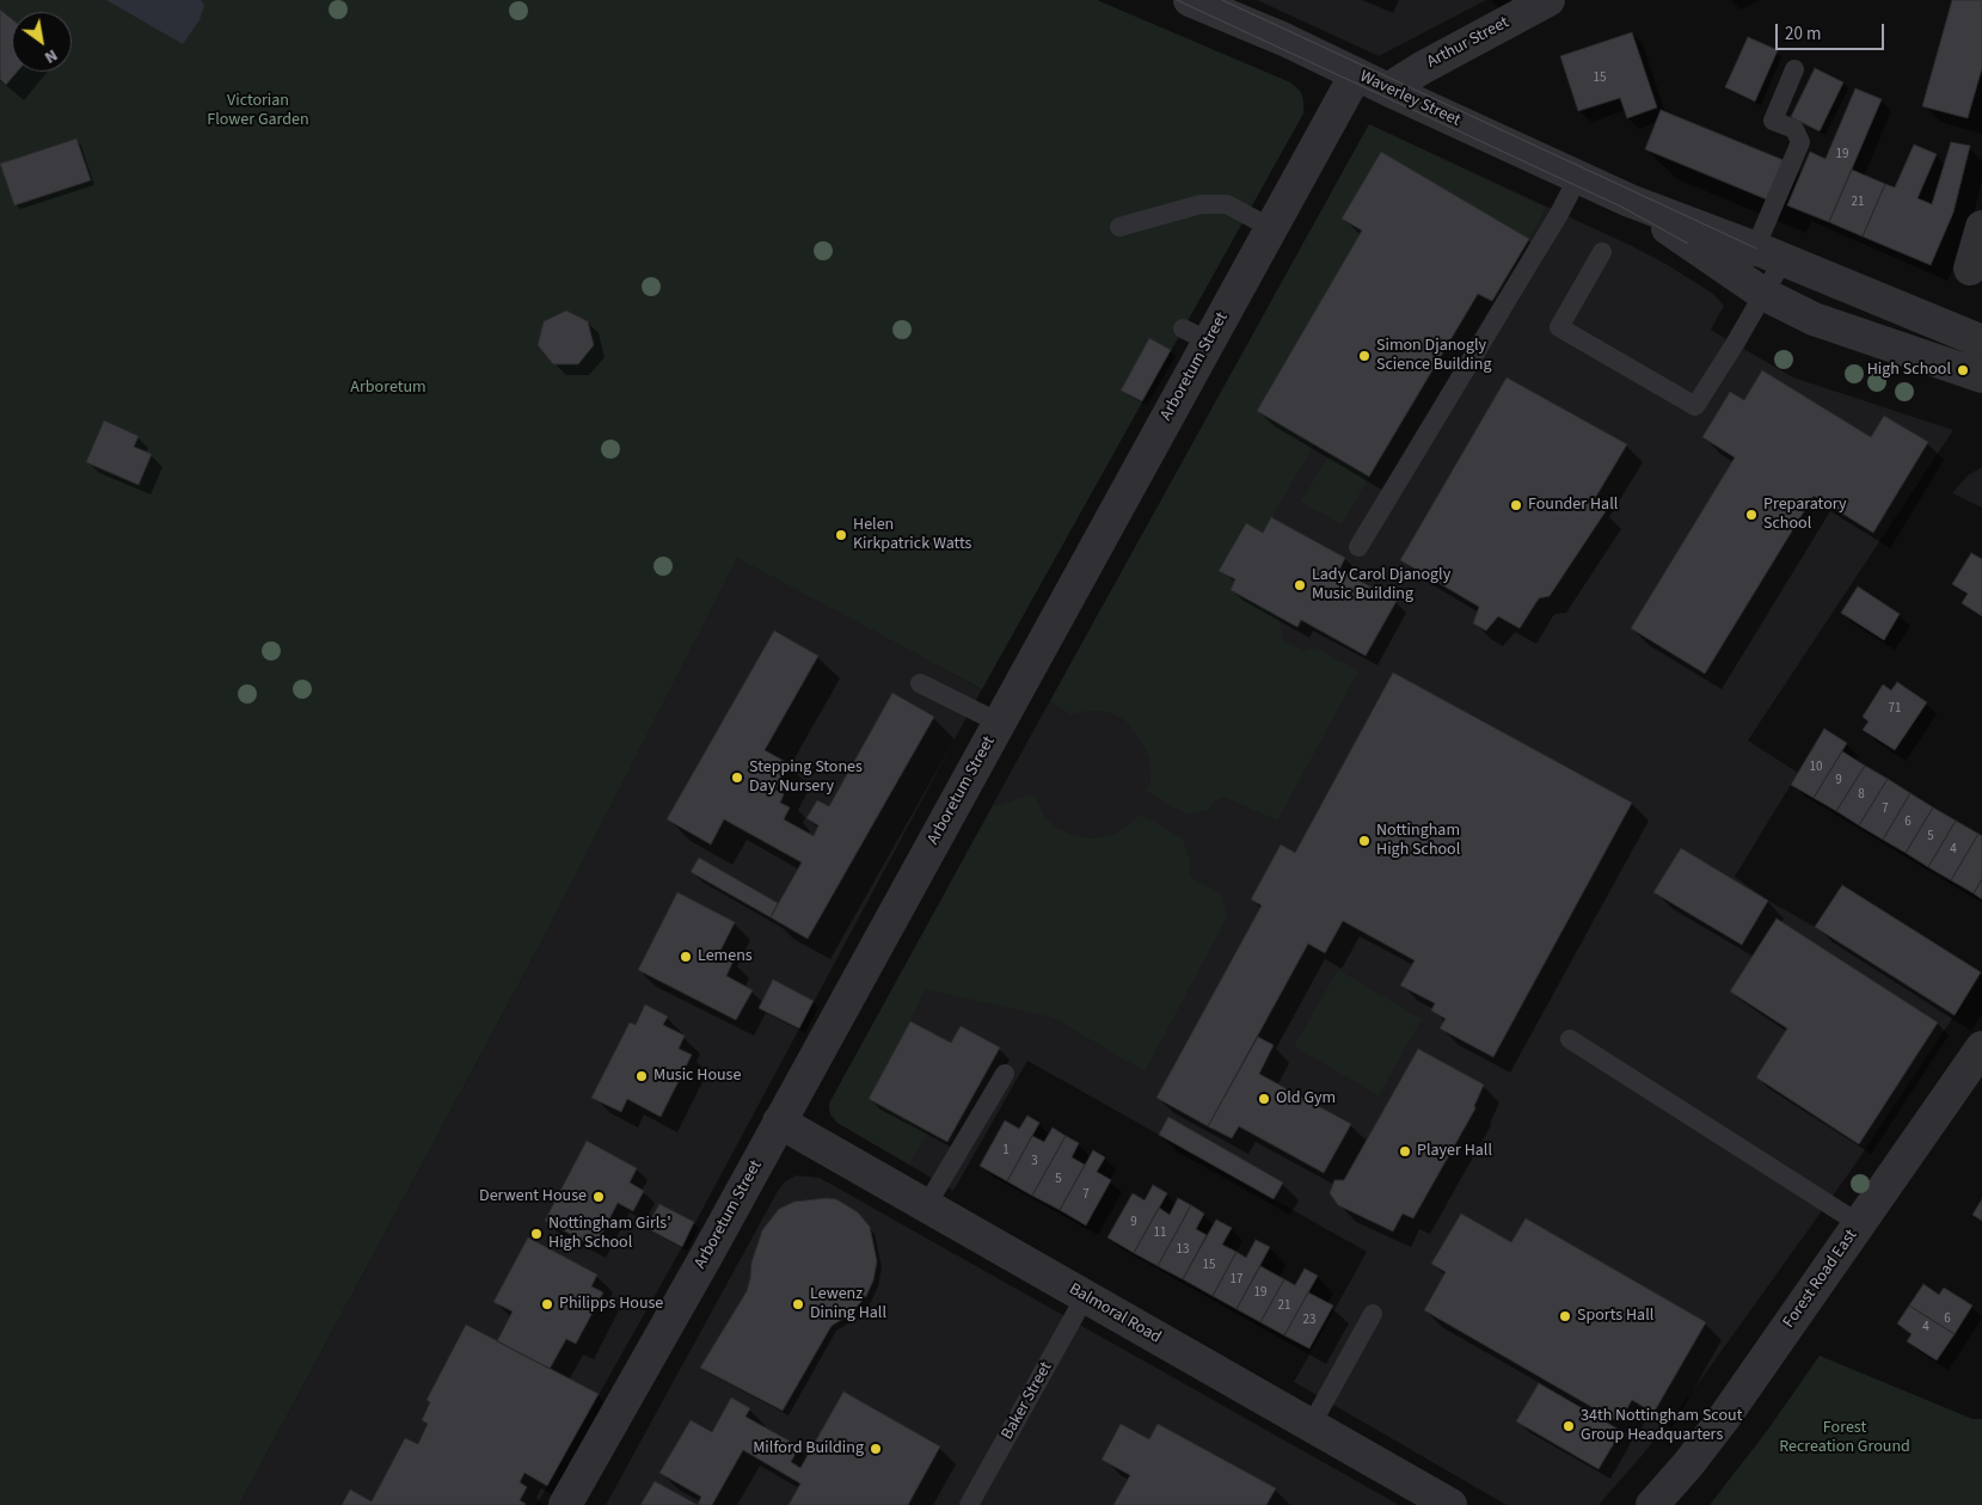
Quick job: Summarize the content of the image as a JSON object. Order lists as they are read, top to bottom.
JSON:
{
  "streets": {
    "street": [
      "Arthur Street",
      "Waverley Street",
      "Arboretum Street",
      "Forest Road East",
      "Balmoral Road"
    ],
    "lane": ["Baker Street"]
  },
  "crossings": [
    ["Arthur Street", "Waverley Street"],
    ["Waverley Street", "Arboretum Street"],
    ["Arboretum Street", "Balmoral Road"],
    ["Balmoral Road", "Baker Street"]
  ],
  "parks": ["Victorian Flower Garden", "Arboretum", "Forest Recreation Ground"],
  "places": [
    "Simon Djanogly Science Building",
    "High School",
    "Founder Hall",
    "Preparatory School",
    "Helen Kirkpatrick Watts",
    "Lady Carol Djanogly Music Building",
    "Stepping Stones Day Nursery",
    "Nottingham High School",
    "Lemens",
    "Music House",
    "Old Gym",
    "Player Hall",
    "Derwent House",
    "Nottingham Girls' High School",
    "Philipps House",
    "Lewenz Dining Hall",
    "Sports Hall",
    "34th Nottingham Scout Group Headquarters",
    "Milford Building"
  ],
  "house_numbers": [
    "15",
    "19",
    "21",
    "71",
    "10",
    "9",
    "8",
    "7",
    "6",
    "5",
    "4",
    "1",
    "3",
    "5",
    "7",
    "9",
    "11",
    "13",
    "15",
    "17",
    "19",
    "21",
    "6",
    "23",
    "4"
  ],
  "scale_bar": "20 m",
  "north": "bottom right"
}
